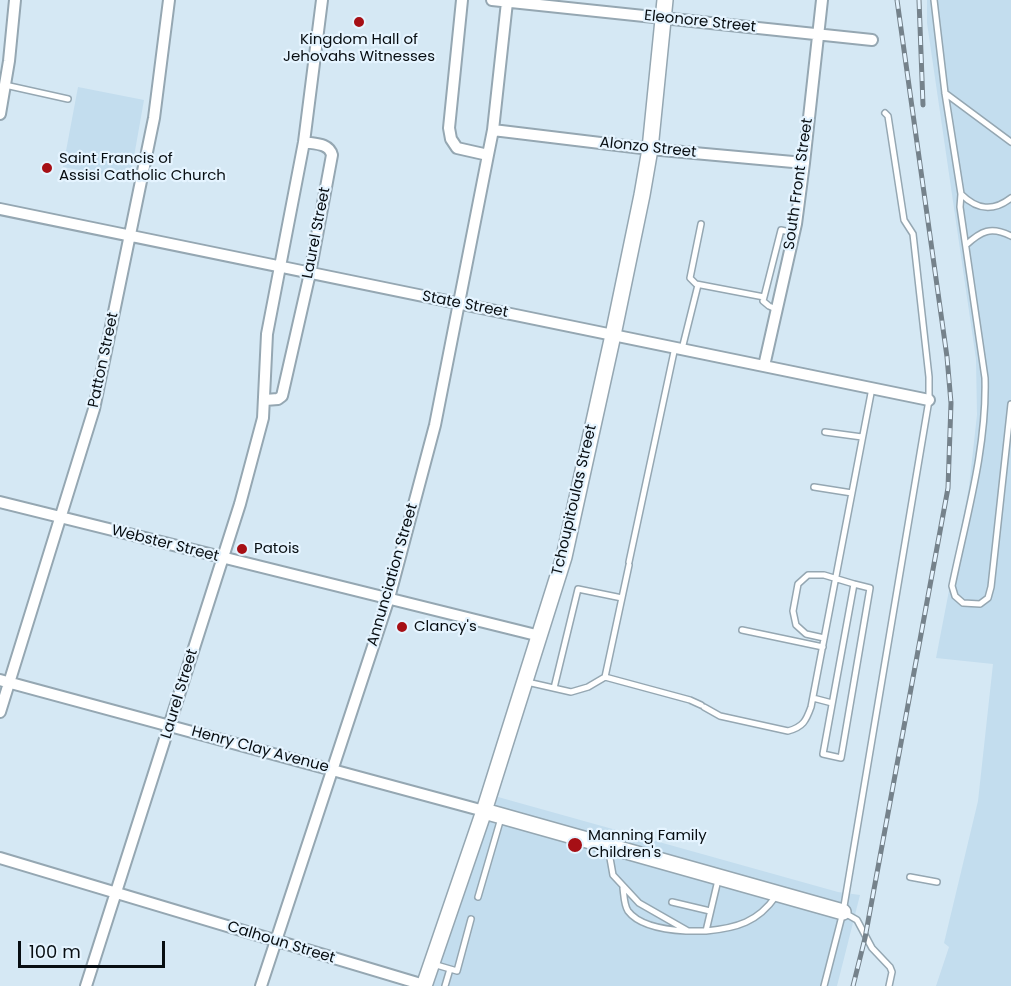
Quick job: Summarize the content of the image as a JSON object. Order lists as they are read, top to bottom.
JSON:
{
  "streets": {
    "street": [
      "Eleonore Street",
      "Alonzo Street",
      "South Front Street",
      "Laurel Street",
      "State Street",
      "Patton Street",
      "Tchoupitoulas Street",
      "Webster Street",
      "Annunciation Street",
      "Henry Clay Avenue",
      "Calhoun Street"
    ]
  },
  "crossings": [
    ["Eleonore Street", "South Front Street"],
    ["Eleonore Street", "Tchoupitoulas Street"],
    ["Eleonore Street", "Annunciation Street"],
    ["Alonzo Street", "South Front Street"],
    ["Alonzo Street", "Tchoupitoulas Street"],
    ["Alonzo Street", "Annunciation Street"],
    ["South Front Street", "State Street"],
    ["Laurel Street", "State Street"],
    ["Laurel Street", "Webster Street"],
    ["Laurel Street", "Henry Clay Avenue"],
    ["Laurel Street", "Calhoun Street"],
    ["State Street", "Patton Street"],
    ["State Street", "Tchoupitoulas Street"],
    ["State Street", "Annunciation Street"],
    ["Patton Street", "Webster Street"],
    ["Patton Street", "Henry Clay Avenue"],
    ["Tchoupitoulas Street", "Webster Street"],
    ["Tchoupitoulas Street", "Henry Clay Avenue"],
    ["Tchoupitoulas Street", "Calhoun Street"],
    ["Webster Street", "Annunciation Street"],
    ["Annunciation Street", "Henry Clay Avenue"],
    ["Annunciation Street", "Calhoun Street"]
  ],
  "places": [
    "Kingdom Hall of Jehovahs Witnesses",
    "Saint Francis of Assisi Catholic Church",
    "Patois",
    "Clancy's",
    "Manning Family Children's"
  ],
  "scale_bar": "100 m"
}
